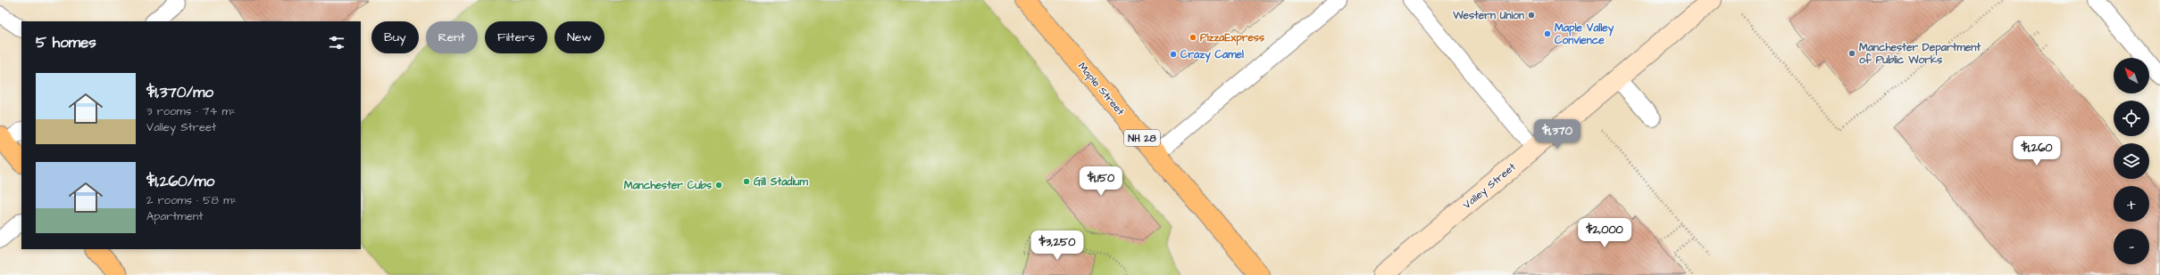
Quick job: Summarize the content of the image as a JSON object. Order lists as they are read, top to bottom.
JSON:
{
  "streets": {
    "main road": ["Maple Street", "NH 28", "Valley Street"]
  },
  "places": [
    "Western Union",
    "Maple Valley Convience",
    "PizzaExpress",
    "Manchester Department of Public Works",
    "Crazy Camel",
    "Gill Stadium",
    "Manchester Cubs"
  ],
  "north": "top left",
  "page": {
    "chip": [
      "Buy",
      "Rent",
      "Filters",
      "New"
    ],
    "heading": "5 homes",
    "map_buttons": ["+", "−"],
    "list": [
      {
        "name": "$1,370/mo",
        "note": "3 rooms · 74 m² · Valley Street"
      },
      {
        "name": "$1,260/mo",
        "note": "2 rooms · 58 m² · Apartment"
      }
    ],
    "price": [
      "$1,370",
      "$1,260",
      "$1,150",
      "$2,000",
      "$3,250"
    ]
  }
}
